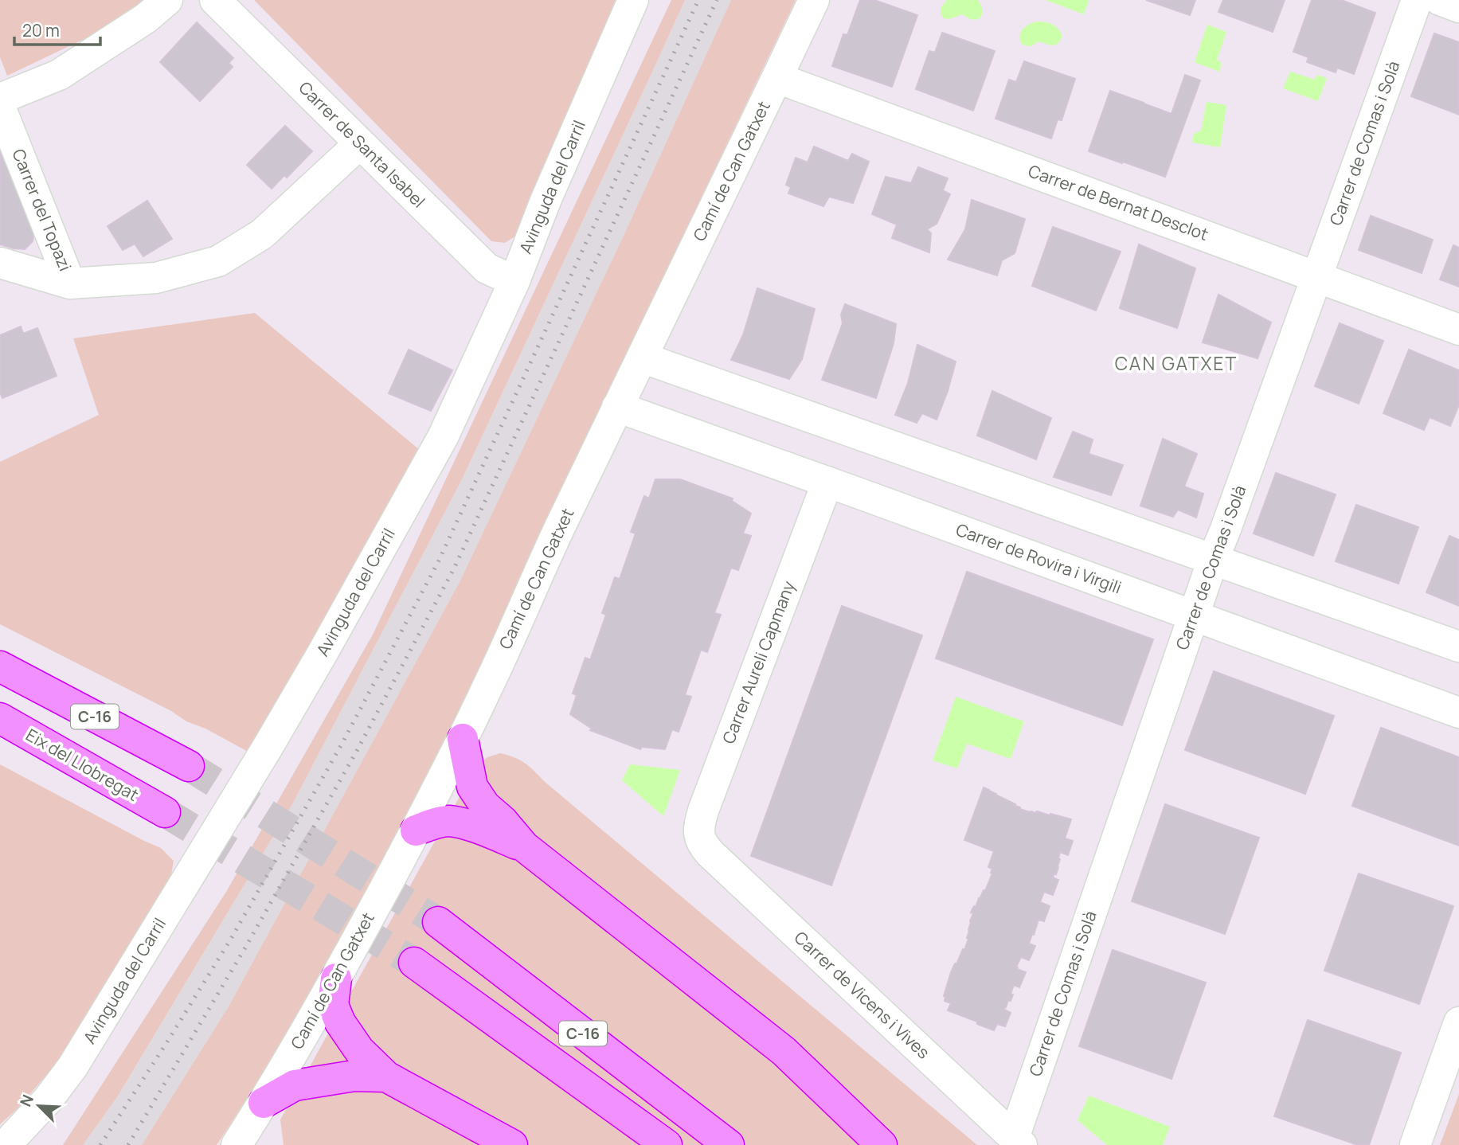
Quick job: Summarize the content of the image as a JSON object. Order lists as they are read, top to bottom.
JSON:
{
  "streets": {
    "highway": ["C-16", "Eix del Llobregat"],
    "street": [
      "Carrer de Comas i Solà",
      "Carrer de Santa Isabel",
      "Camí de Can Gatxet",
      "Avinguda del Carril",
      "Carrer de Bernat Desclot",
      "Carrer del Topazi",
      "Carrer de Rovira i Virgili",
      "Carrer Aureli Capmany",
      "Carrer de Vicens i Vives"
    ]
  },
  "crossings": [
    ["Carrer de Comas i Solà", "Carrer de Bernat Desclot"],
    ["Carrer de Comas i Solà", "Carrer de Rovira i Virgili"],
    ["Carrer de Comas i Solà", "Carrer de Vicens i Vives"],
    ["Carrer de Santa Isabel", "Avinguda del Carril"],
    ["Camí de Can Gatxet", "Carrer de Bernat Desclot"],
    ["Camí de Can Gatxet", "Carrer de Rovira i Virgili"],
    ["Carrer de Rovira i Virgili", "Carrer Aureli Capmany"],
    ["Carrer Aureli Capmany", "Carrer de Vicens i Vives"]
  ],
  "districts": ["CAN GATXET"],
  "scale_bar": "20 m",
  "north": "top left"
}
